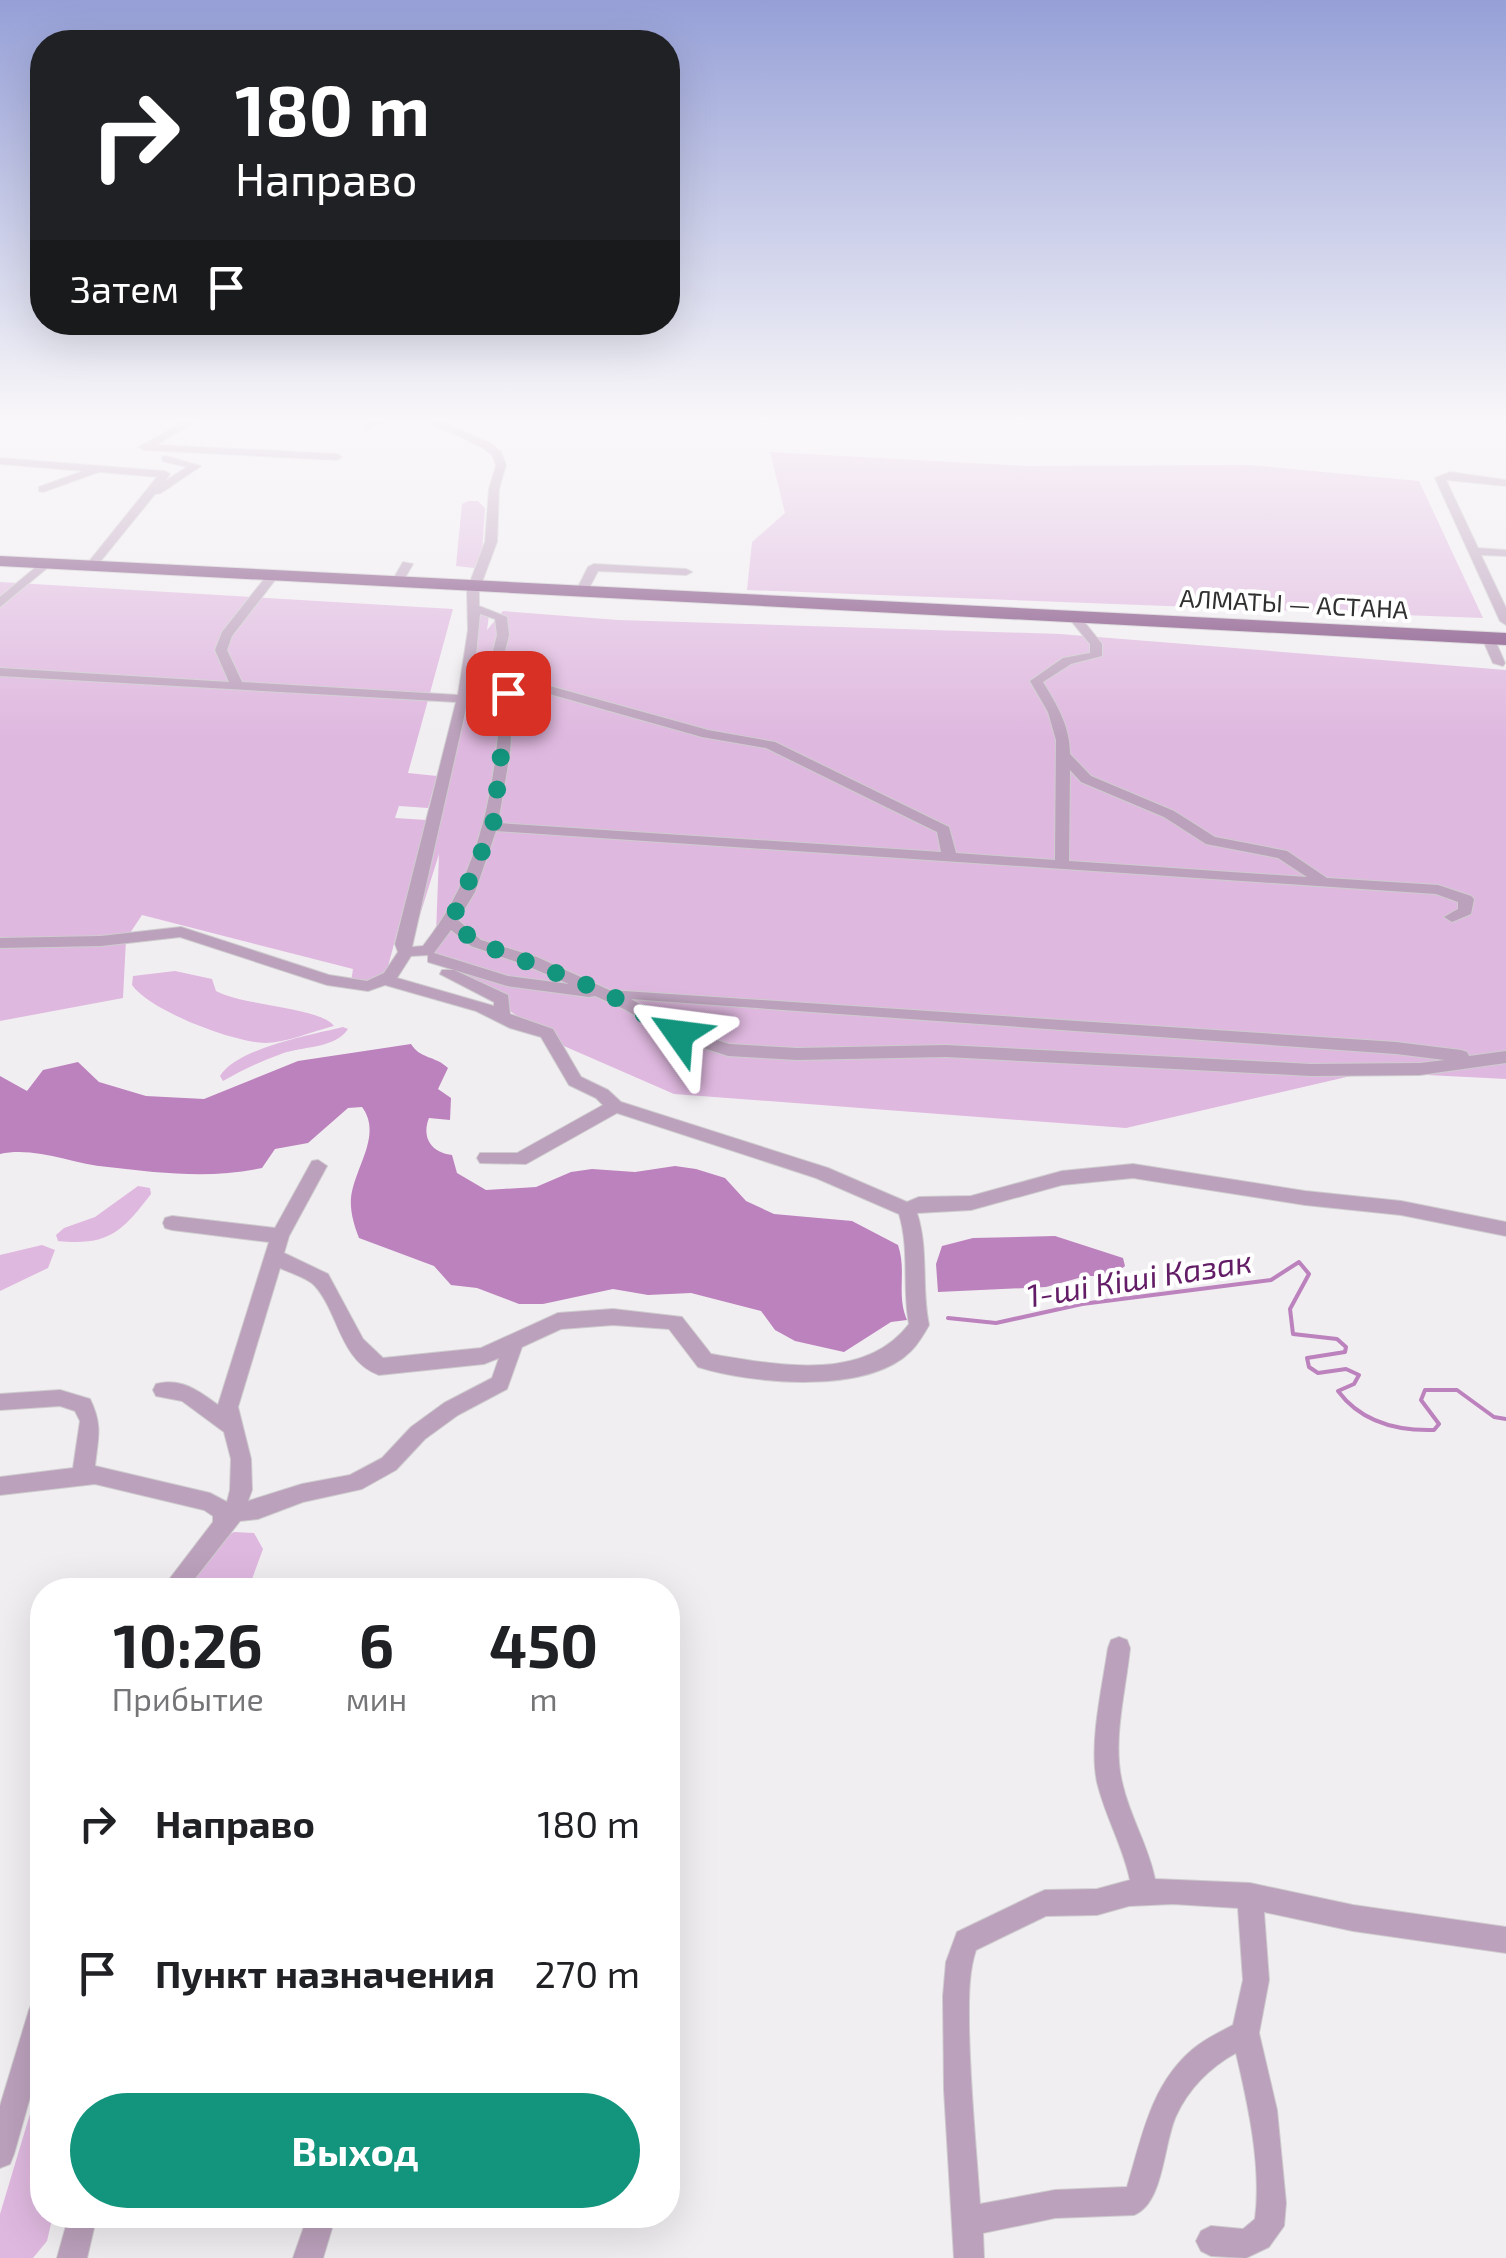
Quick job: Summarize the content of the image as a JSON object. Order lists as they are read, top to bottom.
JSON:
{
  "streets": {
    "highway": ["АЛМАТЫ — АСТАНА"]
  },
  "water": ["1-ші Кіші Казак"],
  "page": {
    "turn": ["180 m", "Направо"],
    "then": "Затем",
    "eta": [
      "10:26",
      "Прибытие",
      "6",
      "мин",
      "450",
      "m"
    ],
    "list": [
      {
        "name": "Направо",
        "value": "180 m"
      },
      {
        "name": "Пункт назначения",
        "value": "270 m"
      }
    ],
    "buttons": "Выход"
  }
}
